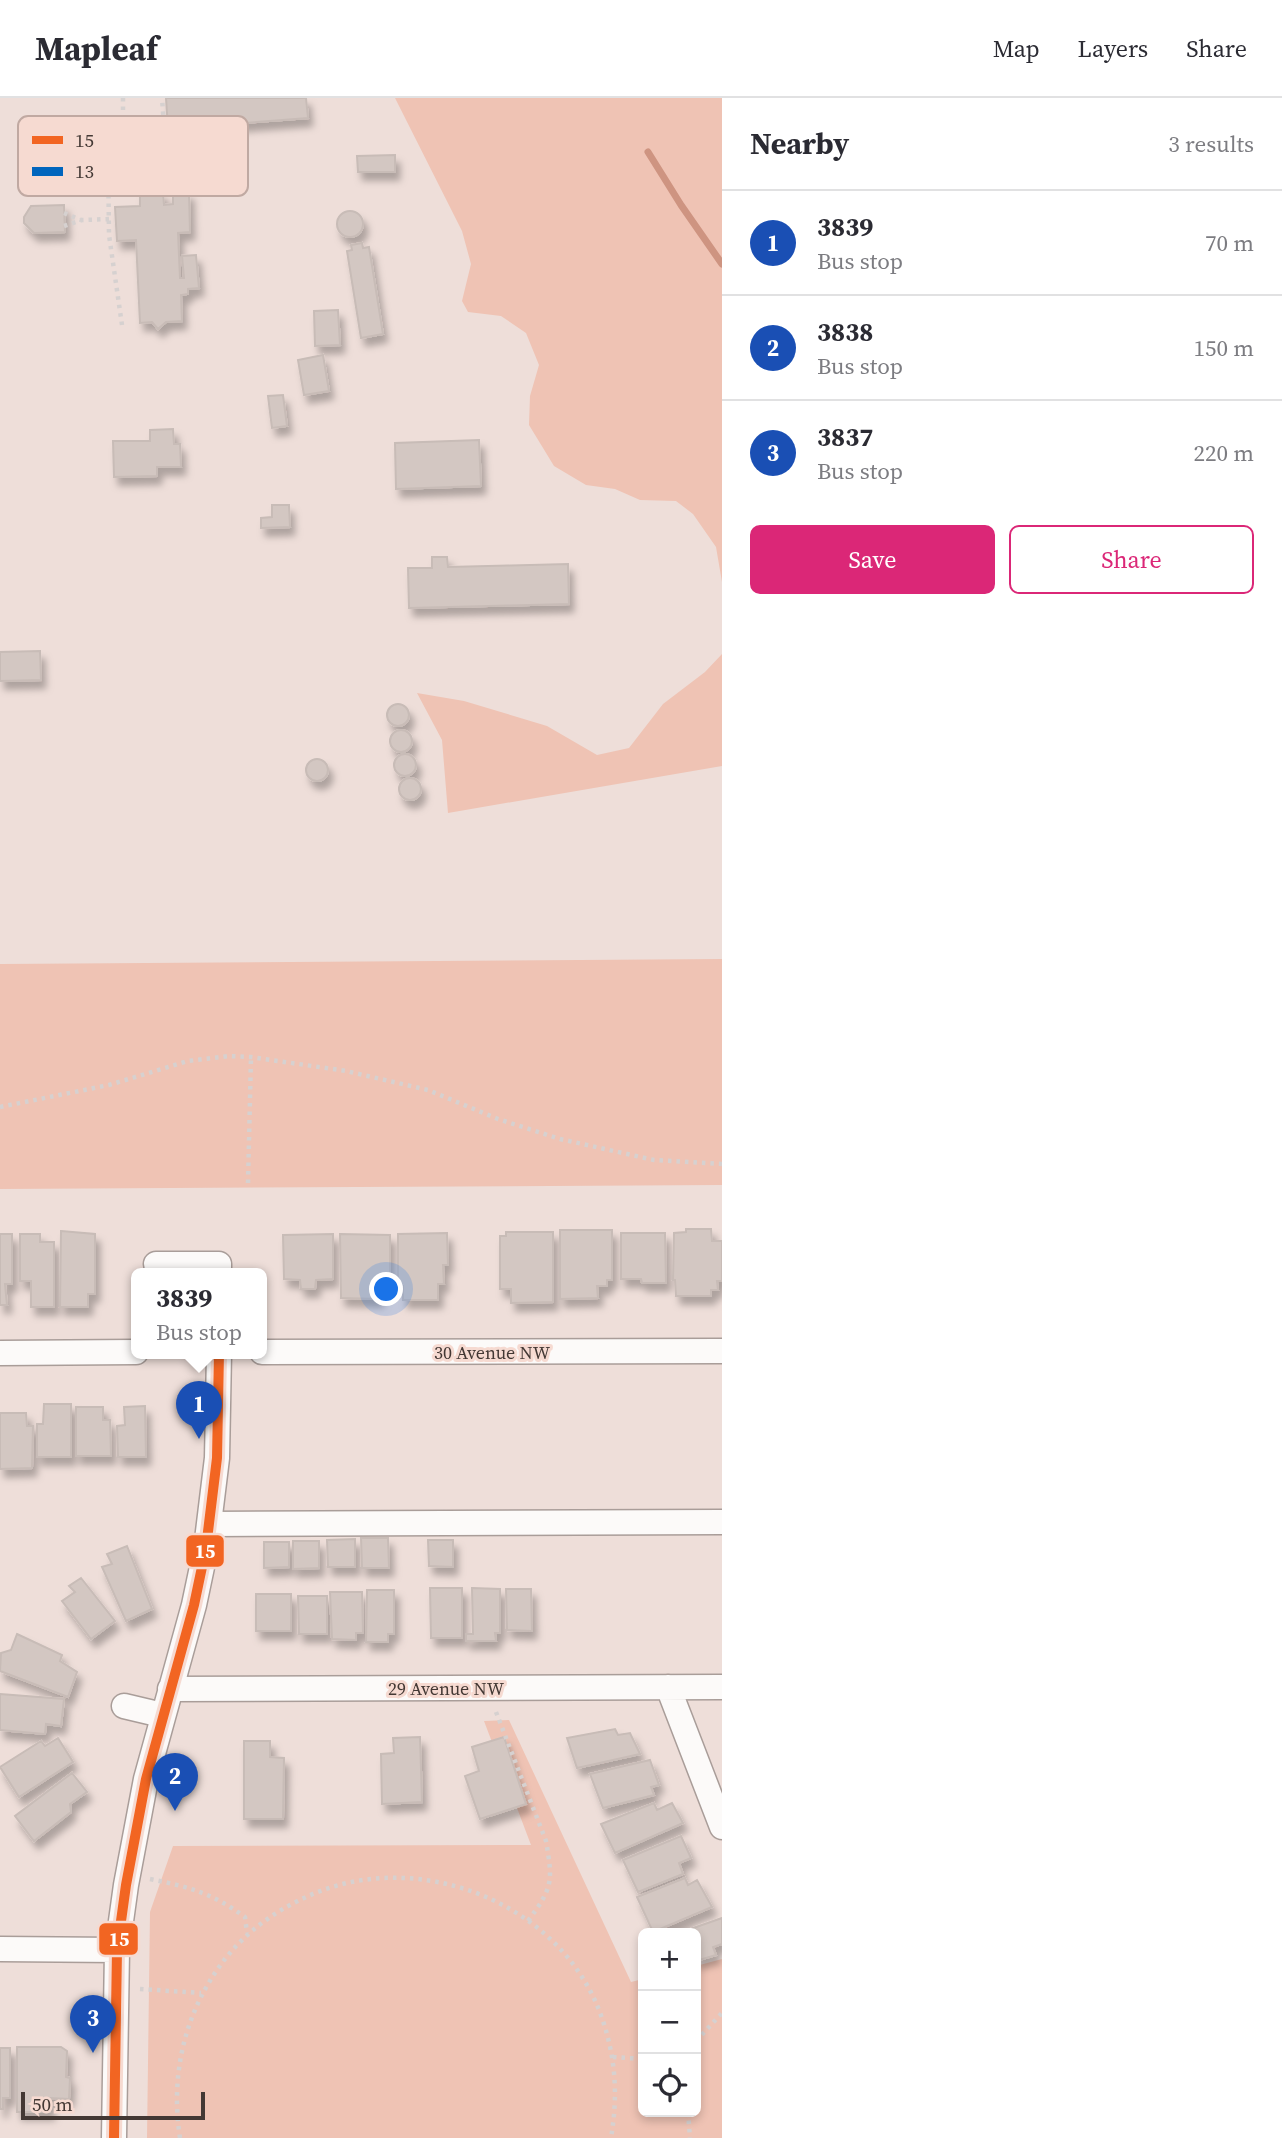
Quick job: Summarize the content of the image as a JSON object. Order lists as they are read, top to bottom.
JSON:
{
  "streets": {
    "street": ["30 Avenue NW", "29 Avenue NW"]
  },
  "lines": ["transit line 15"],
  "legend": ["15", "13"],
  "scale_bar": "50 m",
  "page": {
    "header": "Mapleaf",
    "nav": ["Map", "Layers", "Share"],
    "heading": ["Nearby", "3 results"],
    "list": [
      {
        "mark": "1",
        "name": "3839",
        "note": "Bus stop",
        "value": "70 m"
      },
      {
        "mark": "2",
        "name": "3838",
        "note": "Bus stop",
        "value": "150 m"
      },
      {
        "mark": "3",
        "name": "3837",
        "note": "Bus stop",
        "value": "220 m"
      }
    ],
    "buttons": ["Save", "Share"],
    "popup": ["3839", "Bus stop"],
    "pins": ["1", "2", "3"],
    "map_buttons": ["+", "−"],
    "scale": "50 m"
  }
}
